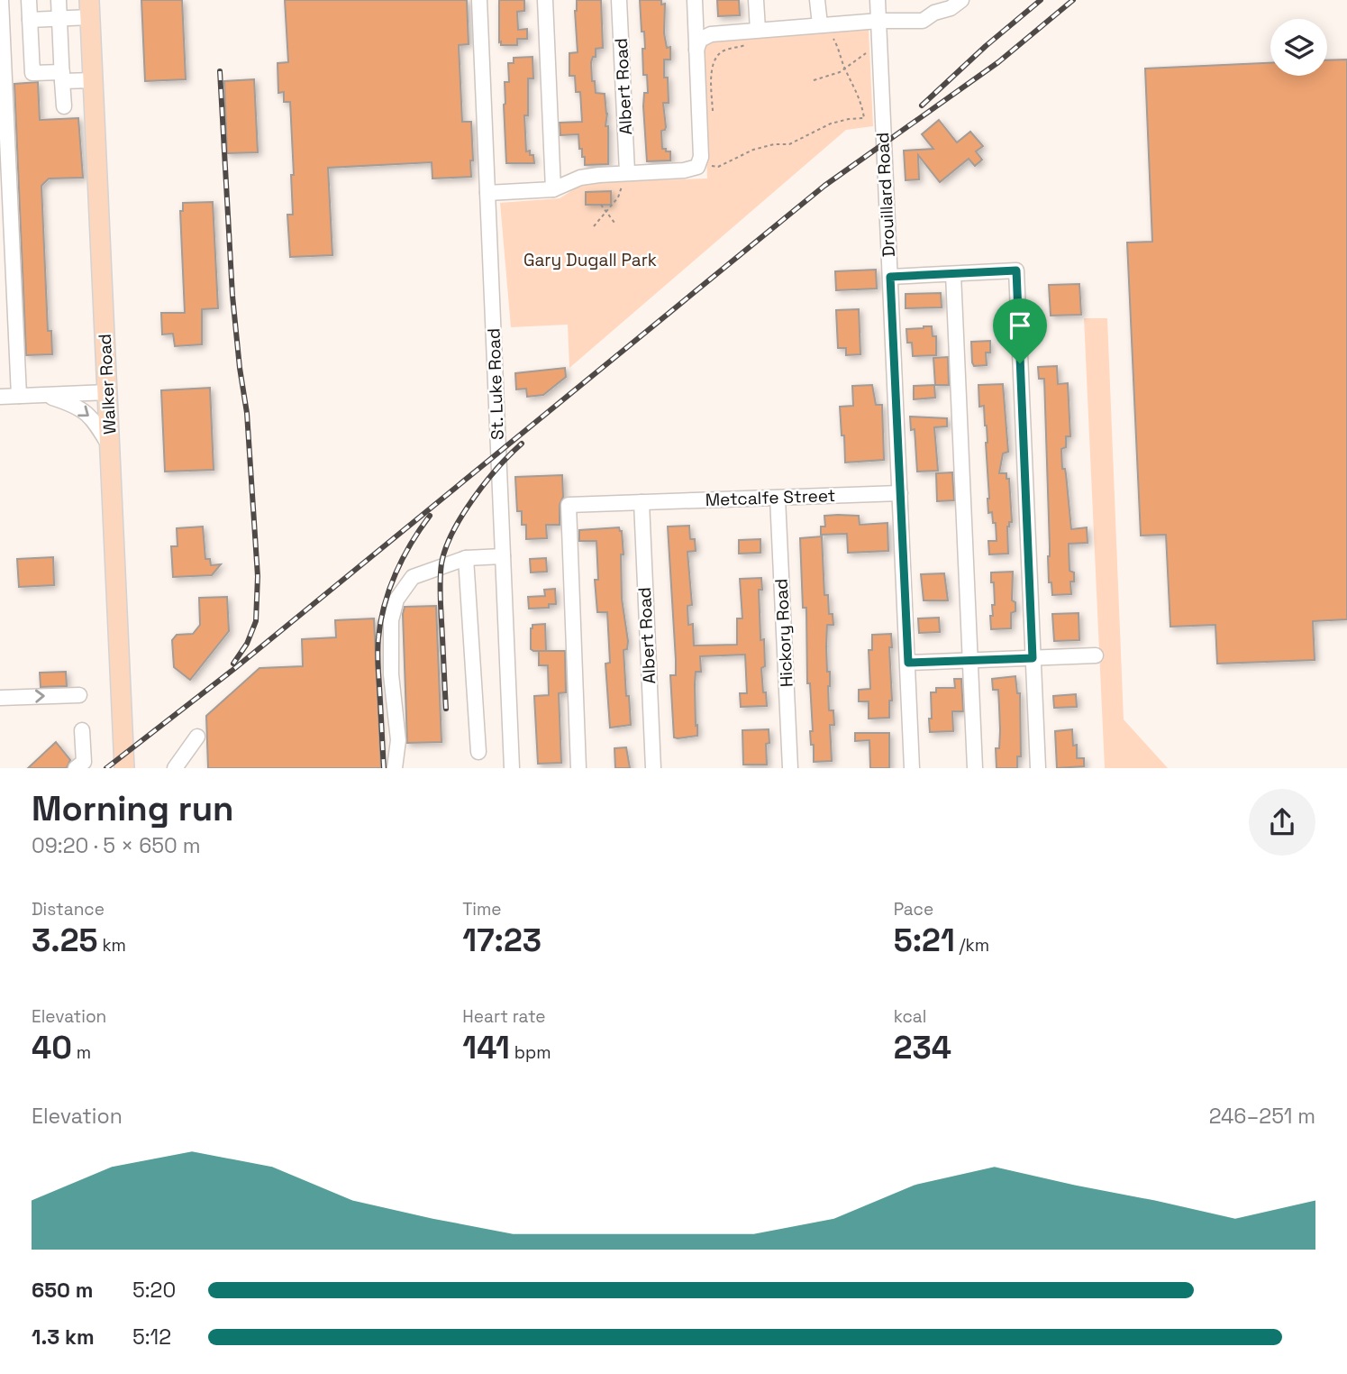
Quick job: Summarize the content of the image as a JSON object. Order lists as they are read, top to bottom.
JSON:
{
  "streets": {
    "main road": ["Walker Road"],
    "street": [
      "Albert Road",
      "Drouillard Road",
      "St. Luke Road",
      "Metcalfe Street",
      "Hickory Road"
    ]
  },
  "crossings": [
    ["Albert Road", "Metcalfe Street"],
    ["Drouillard Road", "Metcalfe Street"],
    ["Metcalfe Street", "Hickory Road"]
  ],
  "parks": ["Gary Dugall Park"],
  "page": {
    "heading": ["Morning run", "09:20 · 5 × 650 m"],
    "stats": [
      ["Distance", "3.25 km"],
      ["Time", "17:23"],
      ["Pace", "5:21 /km"],
      ["Elevation", "40 m"],
      ["Heart rate", "141 bpm"],
      ["kcal", "234"]
    ],
    "chart": ["Elevation", "246–251 m"],
    "list": [
      {
        "name": "650 m",
        "note": "5:20"
      },
      {
        "name": "1.3 km",
        "note": "5:12"
      }
    ]
  }
}
